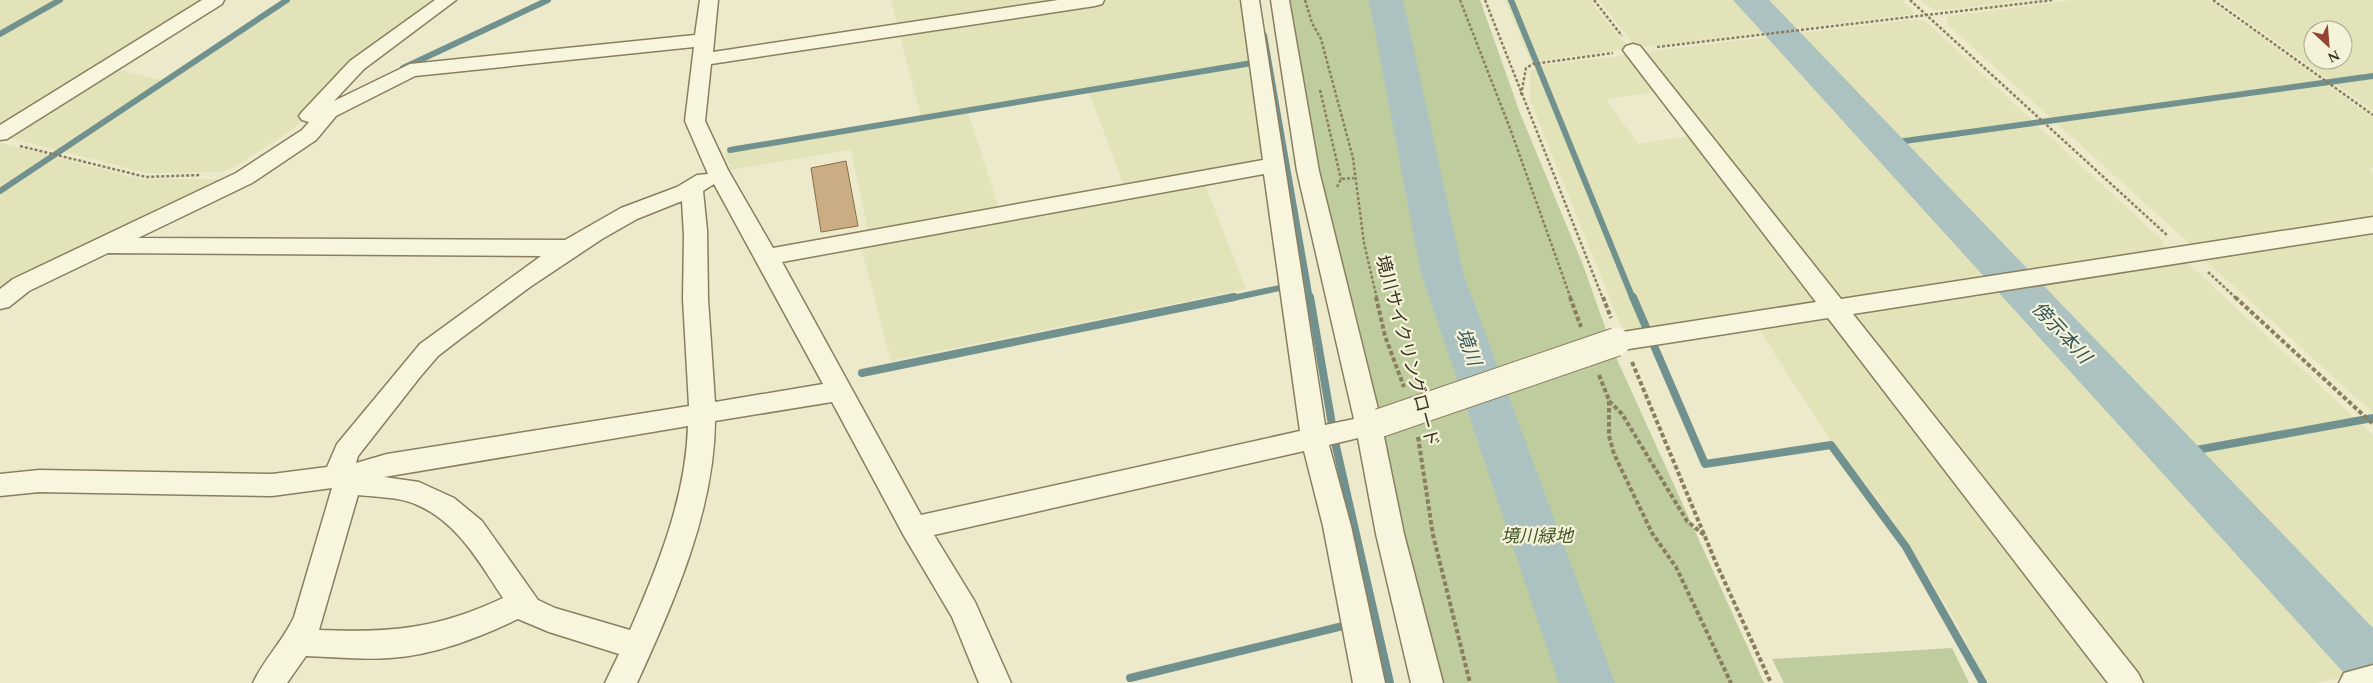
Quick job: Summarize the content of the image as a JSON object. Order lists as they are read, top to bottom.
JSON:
{
  "streets": {
    "path": ["境川サイクリングロード"]
  },
  "water": ["傍示本川", "境川"],
  "parks": ["境川緑地"],
  "north": "bottom right"
}
